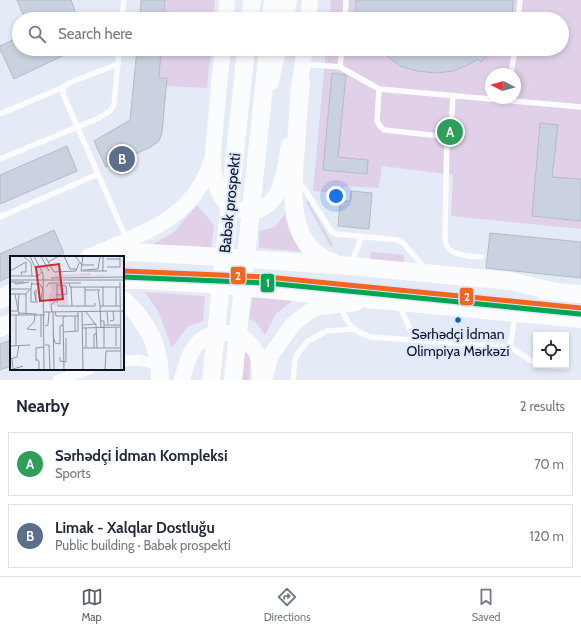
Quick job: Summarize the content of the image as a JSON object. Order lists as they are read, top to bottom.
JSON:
{
  "streets": {
    "main road": ["Babək prospekti"]
  },
  "places": ["Sərhədçi İdman Olimpiya Mərkəzi"],
  "lines": ["metro line 2", "transit line 1"],
  "north": "left",
  "page": {
    "search": "Search here",
    "pins": ["A", "B"],
    "heading": ["Nearby", "2 results"],
    "list": [
      {
        "mark": "A",
        "name": "Sərhədçi İdman Kompleksi",
        "note": "Sports",
        "value": "70 m"
      },
      {
        "mark": "B",
        "name": "Limak - Xalqlar Dostluğu",
        "note": "Public building · Babək prospekti",
        "value": "120 m"
      }
    ],
    "nav": ["Map", "Directions", "Saved"]
  }
}
